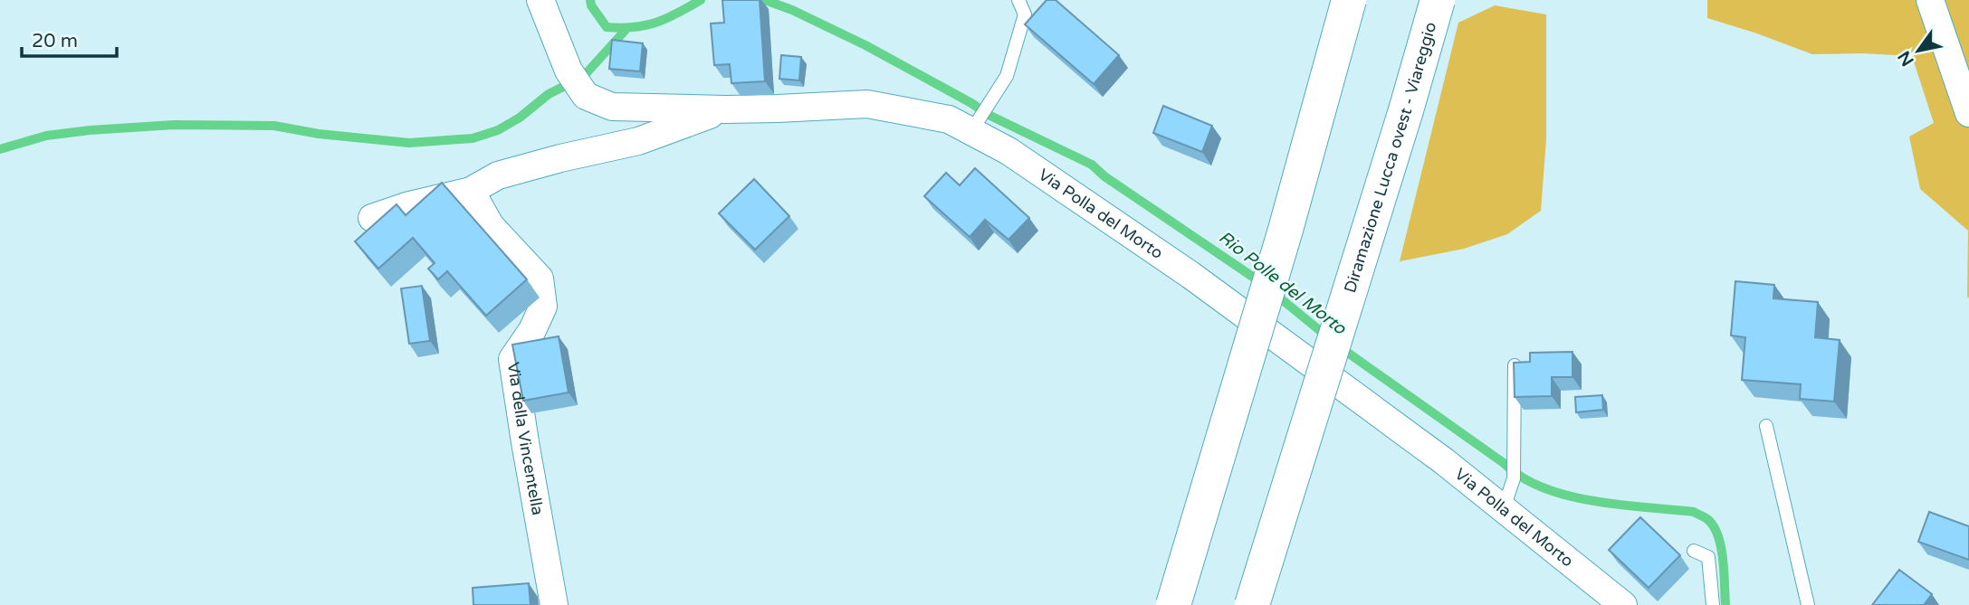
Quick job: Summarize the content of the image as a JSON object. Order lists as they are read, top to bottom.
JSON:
{
  "streets": {
    "highway": ["Diramazione Lucca ovest - Viareggio"],
    "street": ["Via Polla del Morto", "Via della Vincentella"]
  },
  "water": ["Rio Polle del Morto"],
  "scale_bar": "20 m",
  "north": "bottom left"
}
